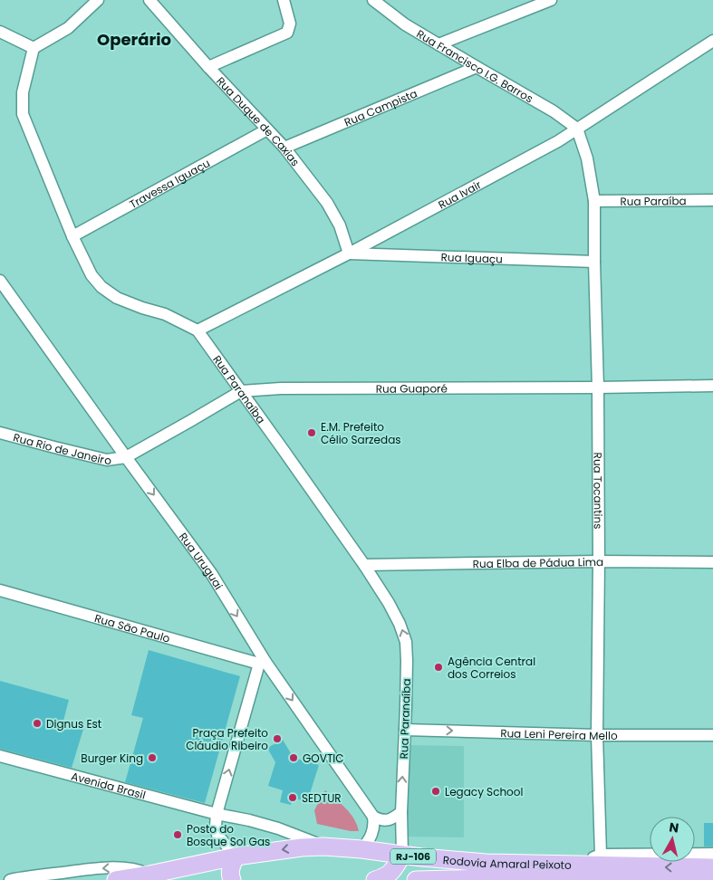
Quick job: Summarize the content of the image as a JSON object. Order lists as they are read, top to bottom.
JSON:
{
  "streets": {
    "highway": ["RJ-106", "Rodovia Amaral Peixoto"],
    "street": [
      "Rua Francisco I.G. Barros",
      "Rua Campista",
      "Rua Duque de Caxias",
      "Travessa Iguaçu",
      "Rua Ivair",
      "Rua Paraíba",
      "Rua Iguaçu",
      "Rua Guaporé",
      "Rua Paranaíba",
      "Rua Rio de Janeiro",
      "Rua Tocantins",
      "Rua Uruguai",
      "Rua Elba de Pádua Lima",
      "Rua São Paulo",
      "Rua Leni Pereira Mello",
      "Avenida Brasil"
    ]
  },
  "crossings": [
    ["Rua Francisco I.G. Barros", "Rua Campista"],
    ["Rua Francisco I.G. Barros", "Rua Ivair"],
    ["Rua Francisco I.G. Barros", "Rua Tocantins"],
    ["Rua Campista", "Rua Duque de Caxias"],
    ["Rua Duque de Caxias", "Travessa Iguaçu"],
    ["Rua Duque de Caxias", "Rua Ivair"],
    ["Rua Duque de Caxias", "Rua Iguaçu"],
    ["Travessa Iguaçu", "Rua Paranaíba"],
    ["Rua Ivair", "Rua Iguaçu"],
    ["Rua Ivair", "Rua Paranaíba"],
    ["Rua Ivair", "Rua Tocantins"],
    ["Rua Paraíba", "Rua Tocantins"],
    ["Rua Iguaçu", "Rua Tocantins"],
    ["Rua Guaporé", "Rua Paranaíba"],
    ["Rua Guaporé", "Rua Rio de Janeiro"],
    ["Rua Guaporé", "Rua Tocantins"],
    ["Rua Guaporé", "Rua Uruguai"],
    ["Rua Paranaíba", "Rua Elba de Pádua Lima"],
    ["Rua Paranaíba", "Rua Leni Pereira Mello"],
    ["Rua Paranaíba", "Rodovia Amaral Peixoto"],
    ["Rua Rio de Janeiro", "Rua Uruguai"],
    ["Rua Tocantins", "Rua Elba de Pádua Lima"],
    ["Rua Tocantins", "Rua Leni Pereira Mello"],
    ["Rua Uruguai", "Rua São Paulo"],
    ["Avenida Brasil", "Rodovia Amaral Peixoto"]
  ],
  "one_way": ["Rua Uruguai", "Rua Leni Pereira Mello"],
  "districts": ["Operário"],
  "places": [
    "E.M. Prefeito Célio Sarzedas",
    "Agência Central dos Correios",
    "Dignus Est",
    "Praça Prefeito Cláudio Ribeiro",
    "Burger King",
    "GOVTIC",
    "Legacy School",
    "SEDTUR",
    "Posto do Bosque Sol Gas"
  ],
  "north": "top"
}
